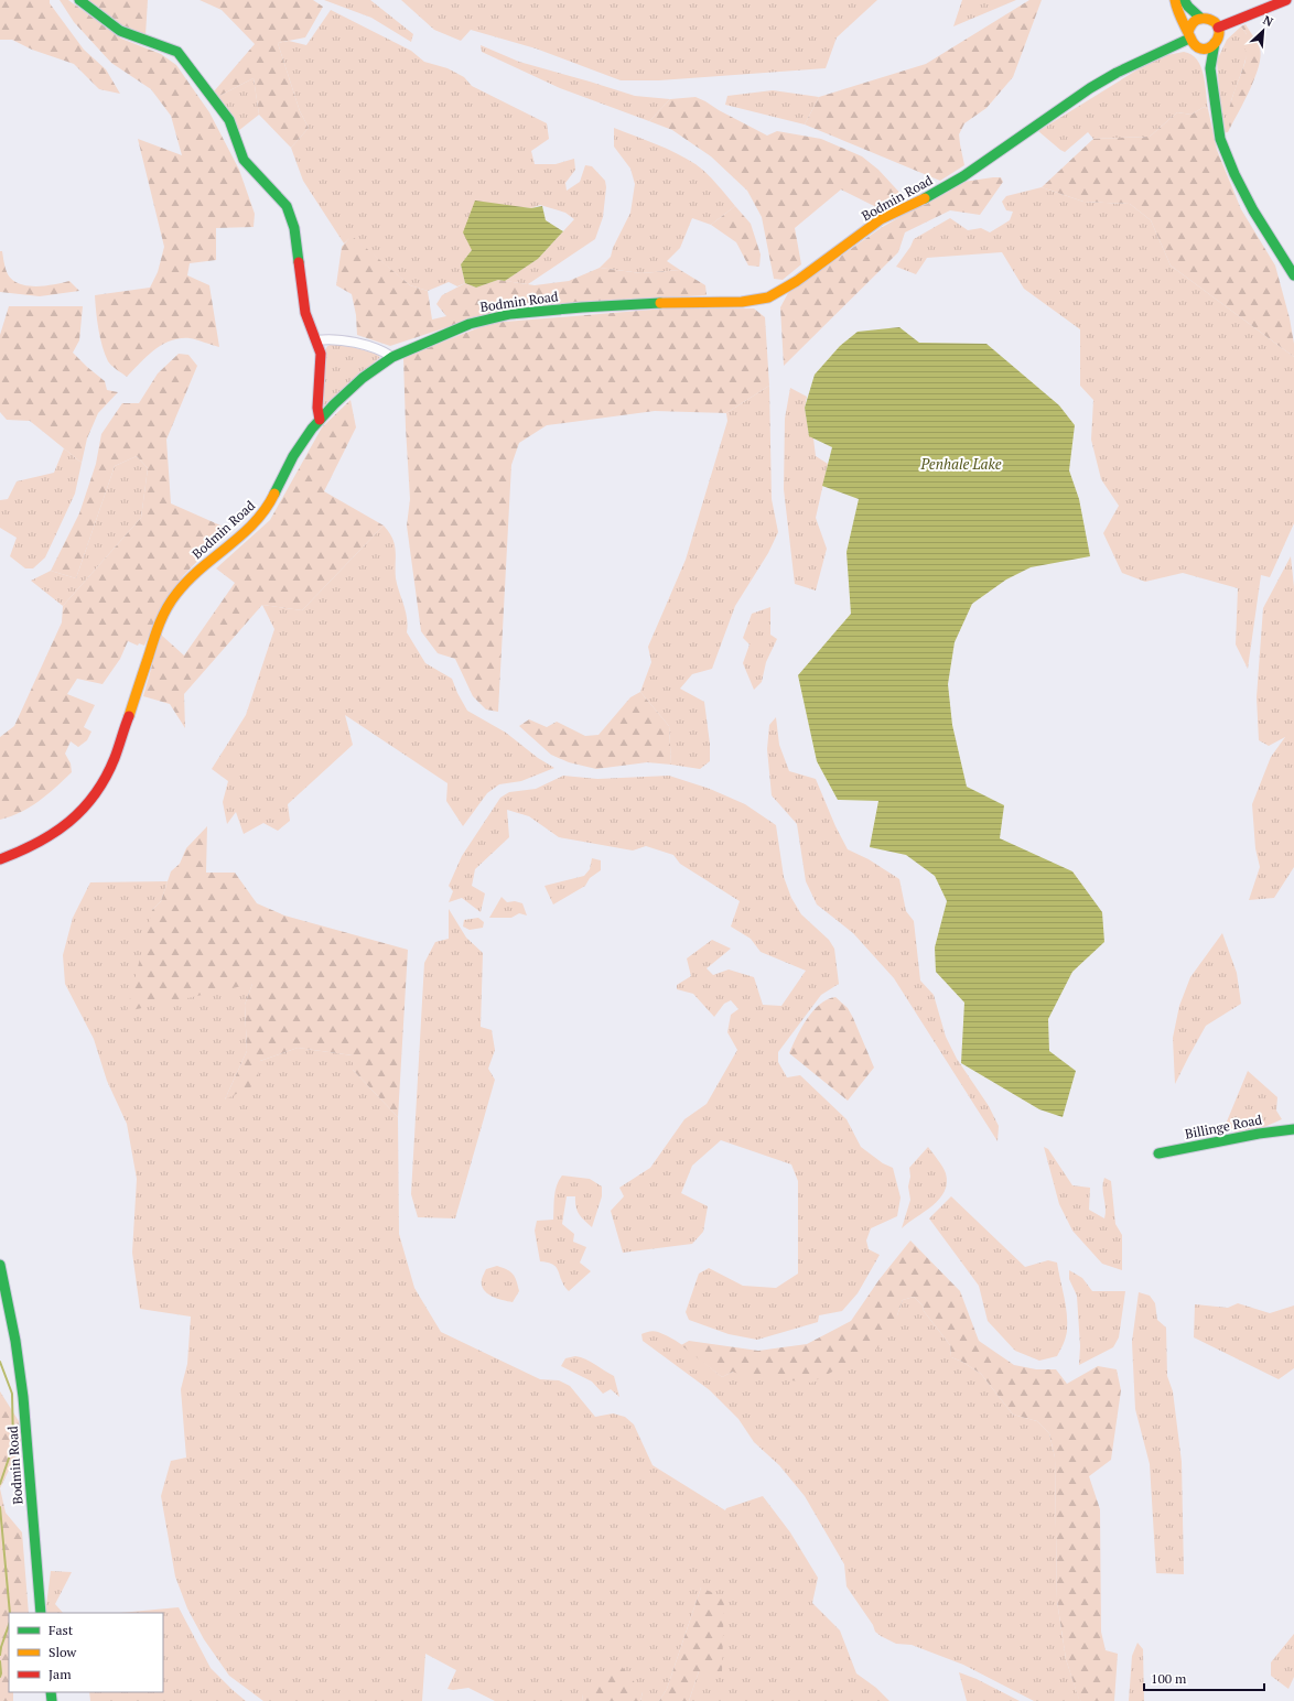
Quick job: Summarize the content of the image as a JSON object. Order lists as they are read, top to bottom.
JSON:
{
  "streets": {
    "main road": ["Bodmin Road", "Billinge Road"]
  },
  "water": ["Penhale Lake"],
  "legend": ["Fast", "Slow", "Jam"],
  "scale_bar": "100 m",
  "north": "top right"
}
